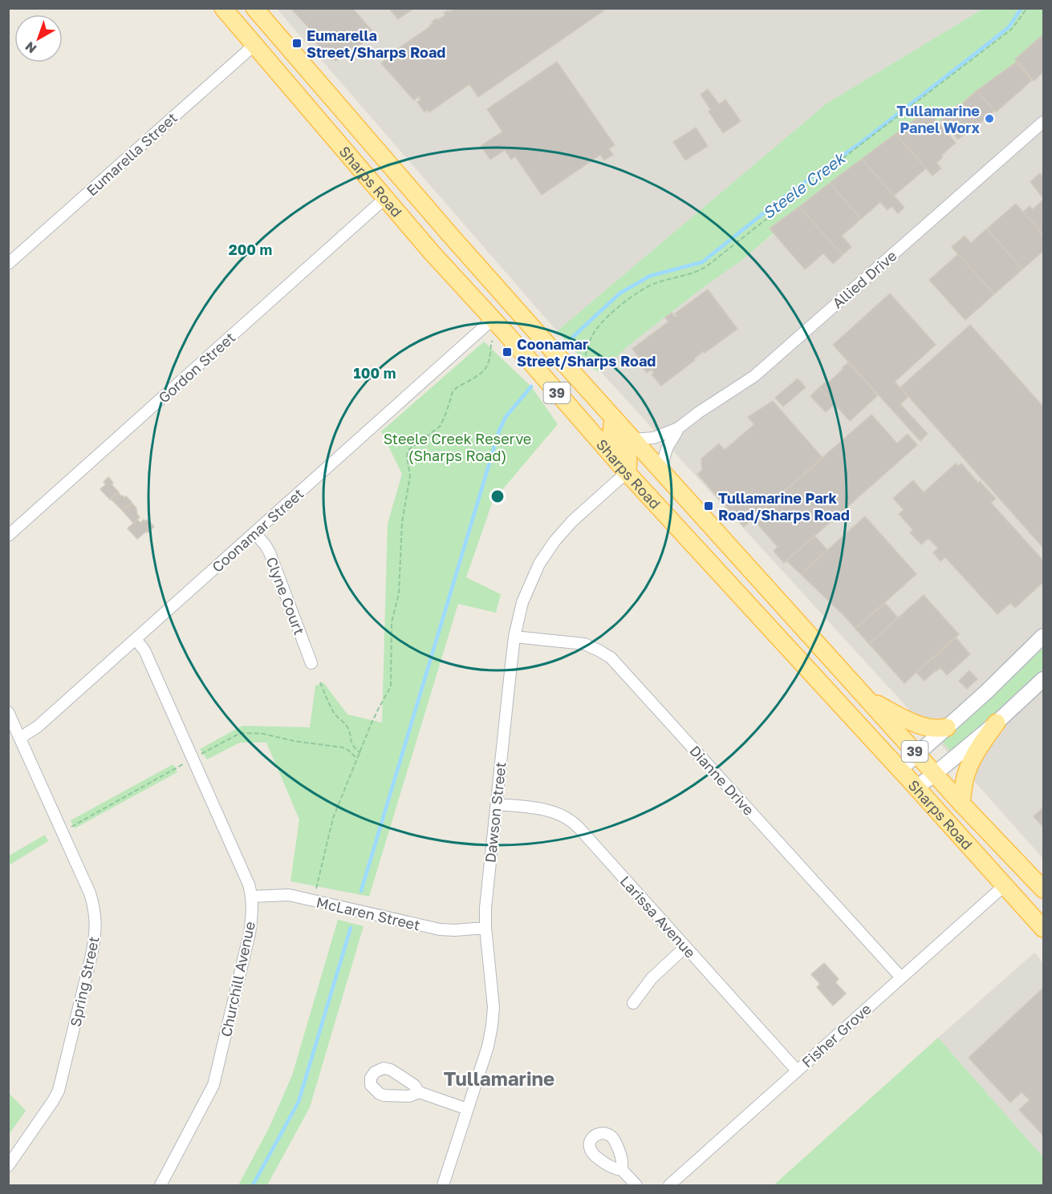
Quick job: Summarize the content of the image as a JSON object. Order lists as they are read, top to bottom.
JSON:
{
  "streets": {
    "main road": ["Sharps Road", "39"],
    "street": [
      "Eumarella Street",
      "Allied Drive",
      "Gordon Street",
      "Coonamar Street",
      "Clyne Court",
      "Dianne Drive",
      "Dawson Street",
      "McLaren Street",
      "Larissa Avenue",
      "Churchill Avenue",
      "Spring Street",
      "Fisher Grove"
    ]
  },
  "crossings": [
    ["Eumarella Street", "Sharps Road"],
    ["Sharps Road", "Allied Drive"],
    ["Sharps Road", "Gordon Street"],
    ["Sharps Road", "Coonamar Street"],
    ["Sharps Road", "Dawson Street"],
    ["Sharps Road", "Fisher Grove"],
    ["Coonamar Street", "Clyne Court"],
    ["Coonamar Street", "Churchill Avenue"],
    ["Coonamar Street", "Spring Street"],
    ["Dianne Drive", "Dawson Street"],
    ["Dianne Drive", "Fisher Grove"],
    ["Dawson Street", "McLaren Street"],
    ["Dawson Street", "Larissa Avenue"],
    ["McLaren Street", "Churchill Avenue"],
    ["Larissa Avenue", "Fisher Grove"]
  ],
  "districts": ["Tullamarine"],
  "water": ["Steele Creek"],
  "parks": ["Steele Creek Reserve (Sharps Road)"],
  "places": {
    "transit": ["Eumarella Street/Sharps Road", "Coonamar Street/Sharps Road", "Tullamarine Park Road/Sharps Road"],
    "other": ["Tullamarine Panel Worx"]
  },
  "north": "bottom left",
  "rings": ["200 m", "100 m"]
}
